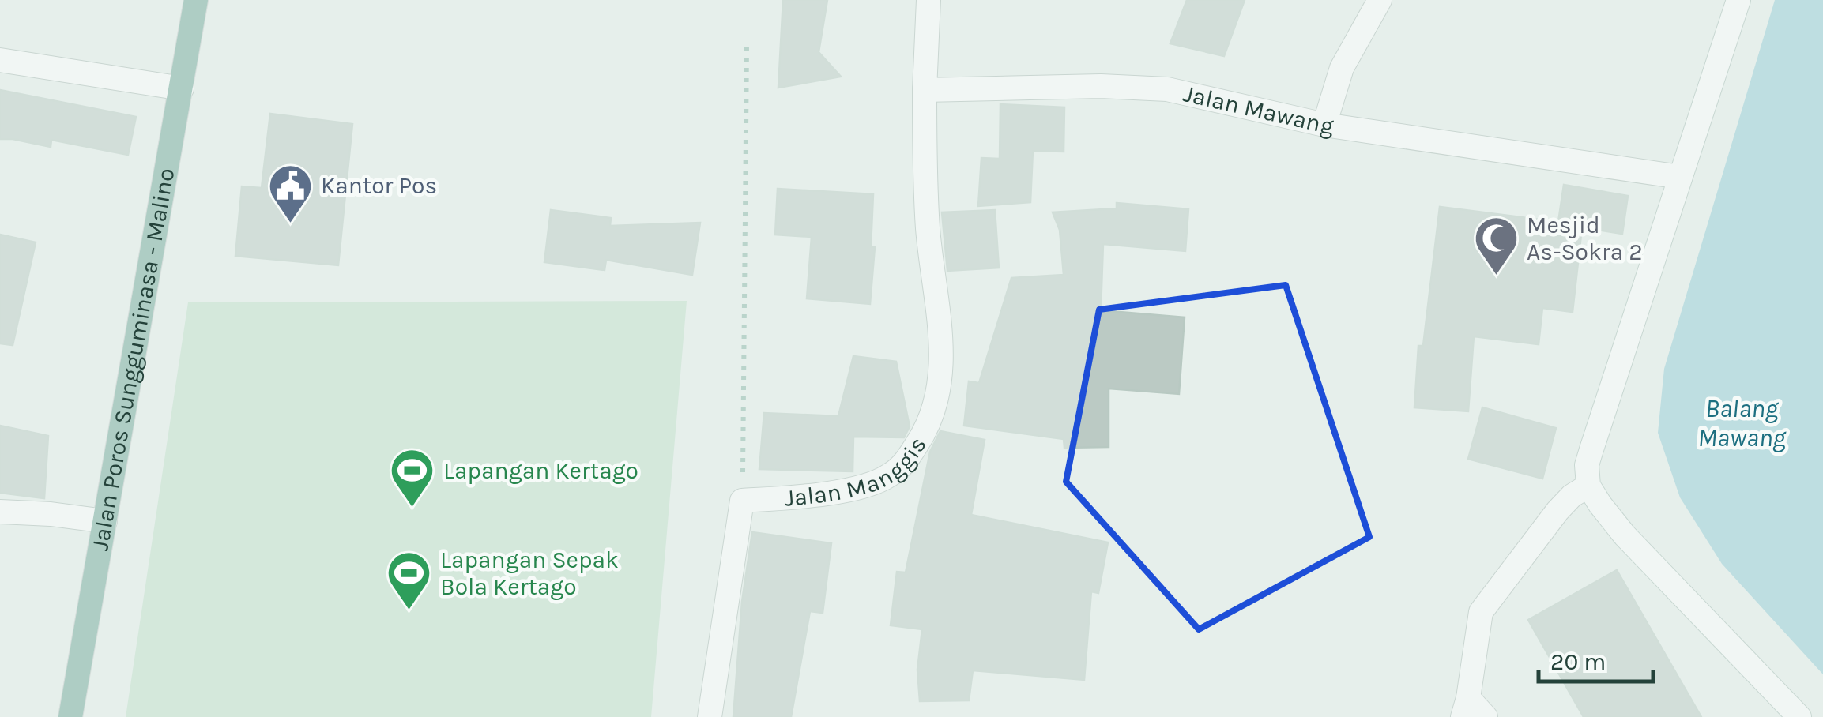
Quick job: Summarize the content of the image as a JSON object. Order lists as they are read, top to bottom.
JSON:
{
  "streets": {
    "main road": ["Jalan Poros Sungguminasa - Malino"],
    "street": ["Jalan Mawang", "Jalan Manggis"]
  },
  "crossings": [
    ["Jalan Mawang", "Jalan Manggis"]
  ],
  "water": ["Balang Mawang"],
  "places": {
    "public building": ["Kantor Pos"],
    "mosque": ["Mesjid As-Sokra 2"],
    "sports": ["Lapangan Kertago", "Lapangan Sepak Bola Kertago"]
  },
  "scale_bar": "20 m"
}
